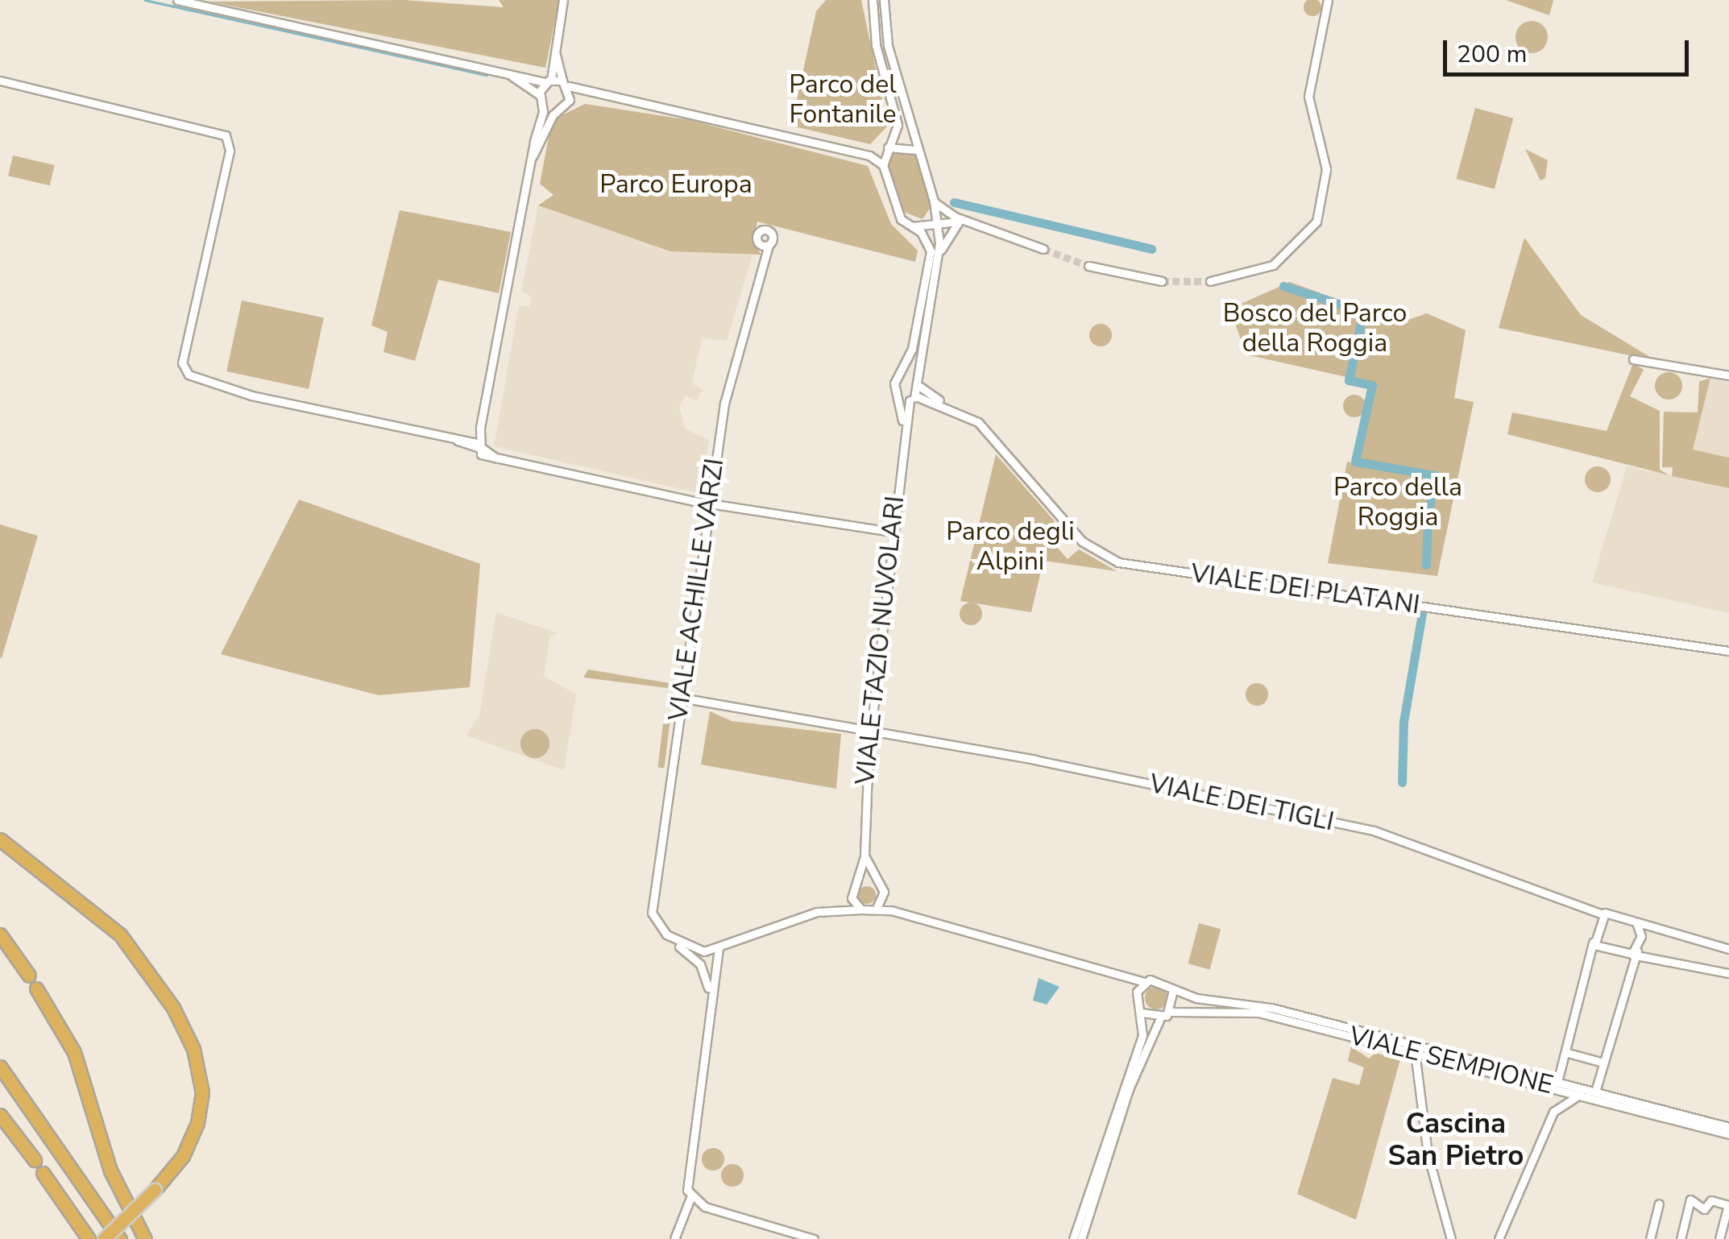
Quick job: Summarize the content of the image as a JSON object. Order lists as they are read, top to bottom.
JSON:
{
  "streets": {
    "street": [
      "VIALE ACHILLE VARZI",
      "VIALE DEI PLATANI",
      "VIALE TAZIO NUVOLARI",
      "VIALE DEI TIGLI",
      "VIALE SEMPIONE"
    ]
  },
  "crossings": [
    ["VIALE ACHILLE VARZI", "VIALE DEI TIGLI"],
    ["VIALE DEI PLATANI", "VIALE TAZIO NUVOLARI"],
    ["VIALE TAZIO NUVOLARI", "VIALE DEI TIGLI"]
  ],
  "districts": ["Cascina San Pietro"],
  "parks": [
    "Parco del Fontanile",
    "Parco Europa",
    "Bosco del Parco della Roggia",
    "Parco della Roggia",
    "Parco degli Alpini"
  ],
  "scale_bar": "200 m"
}
